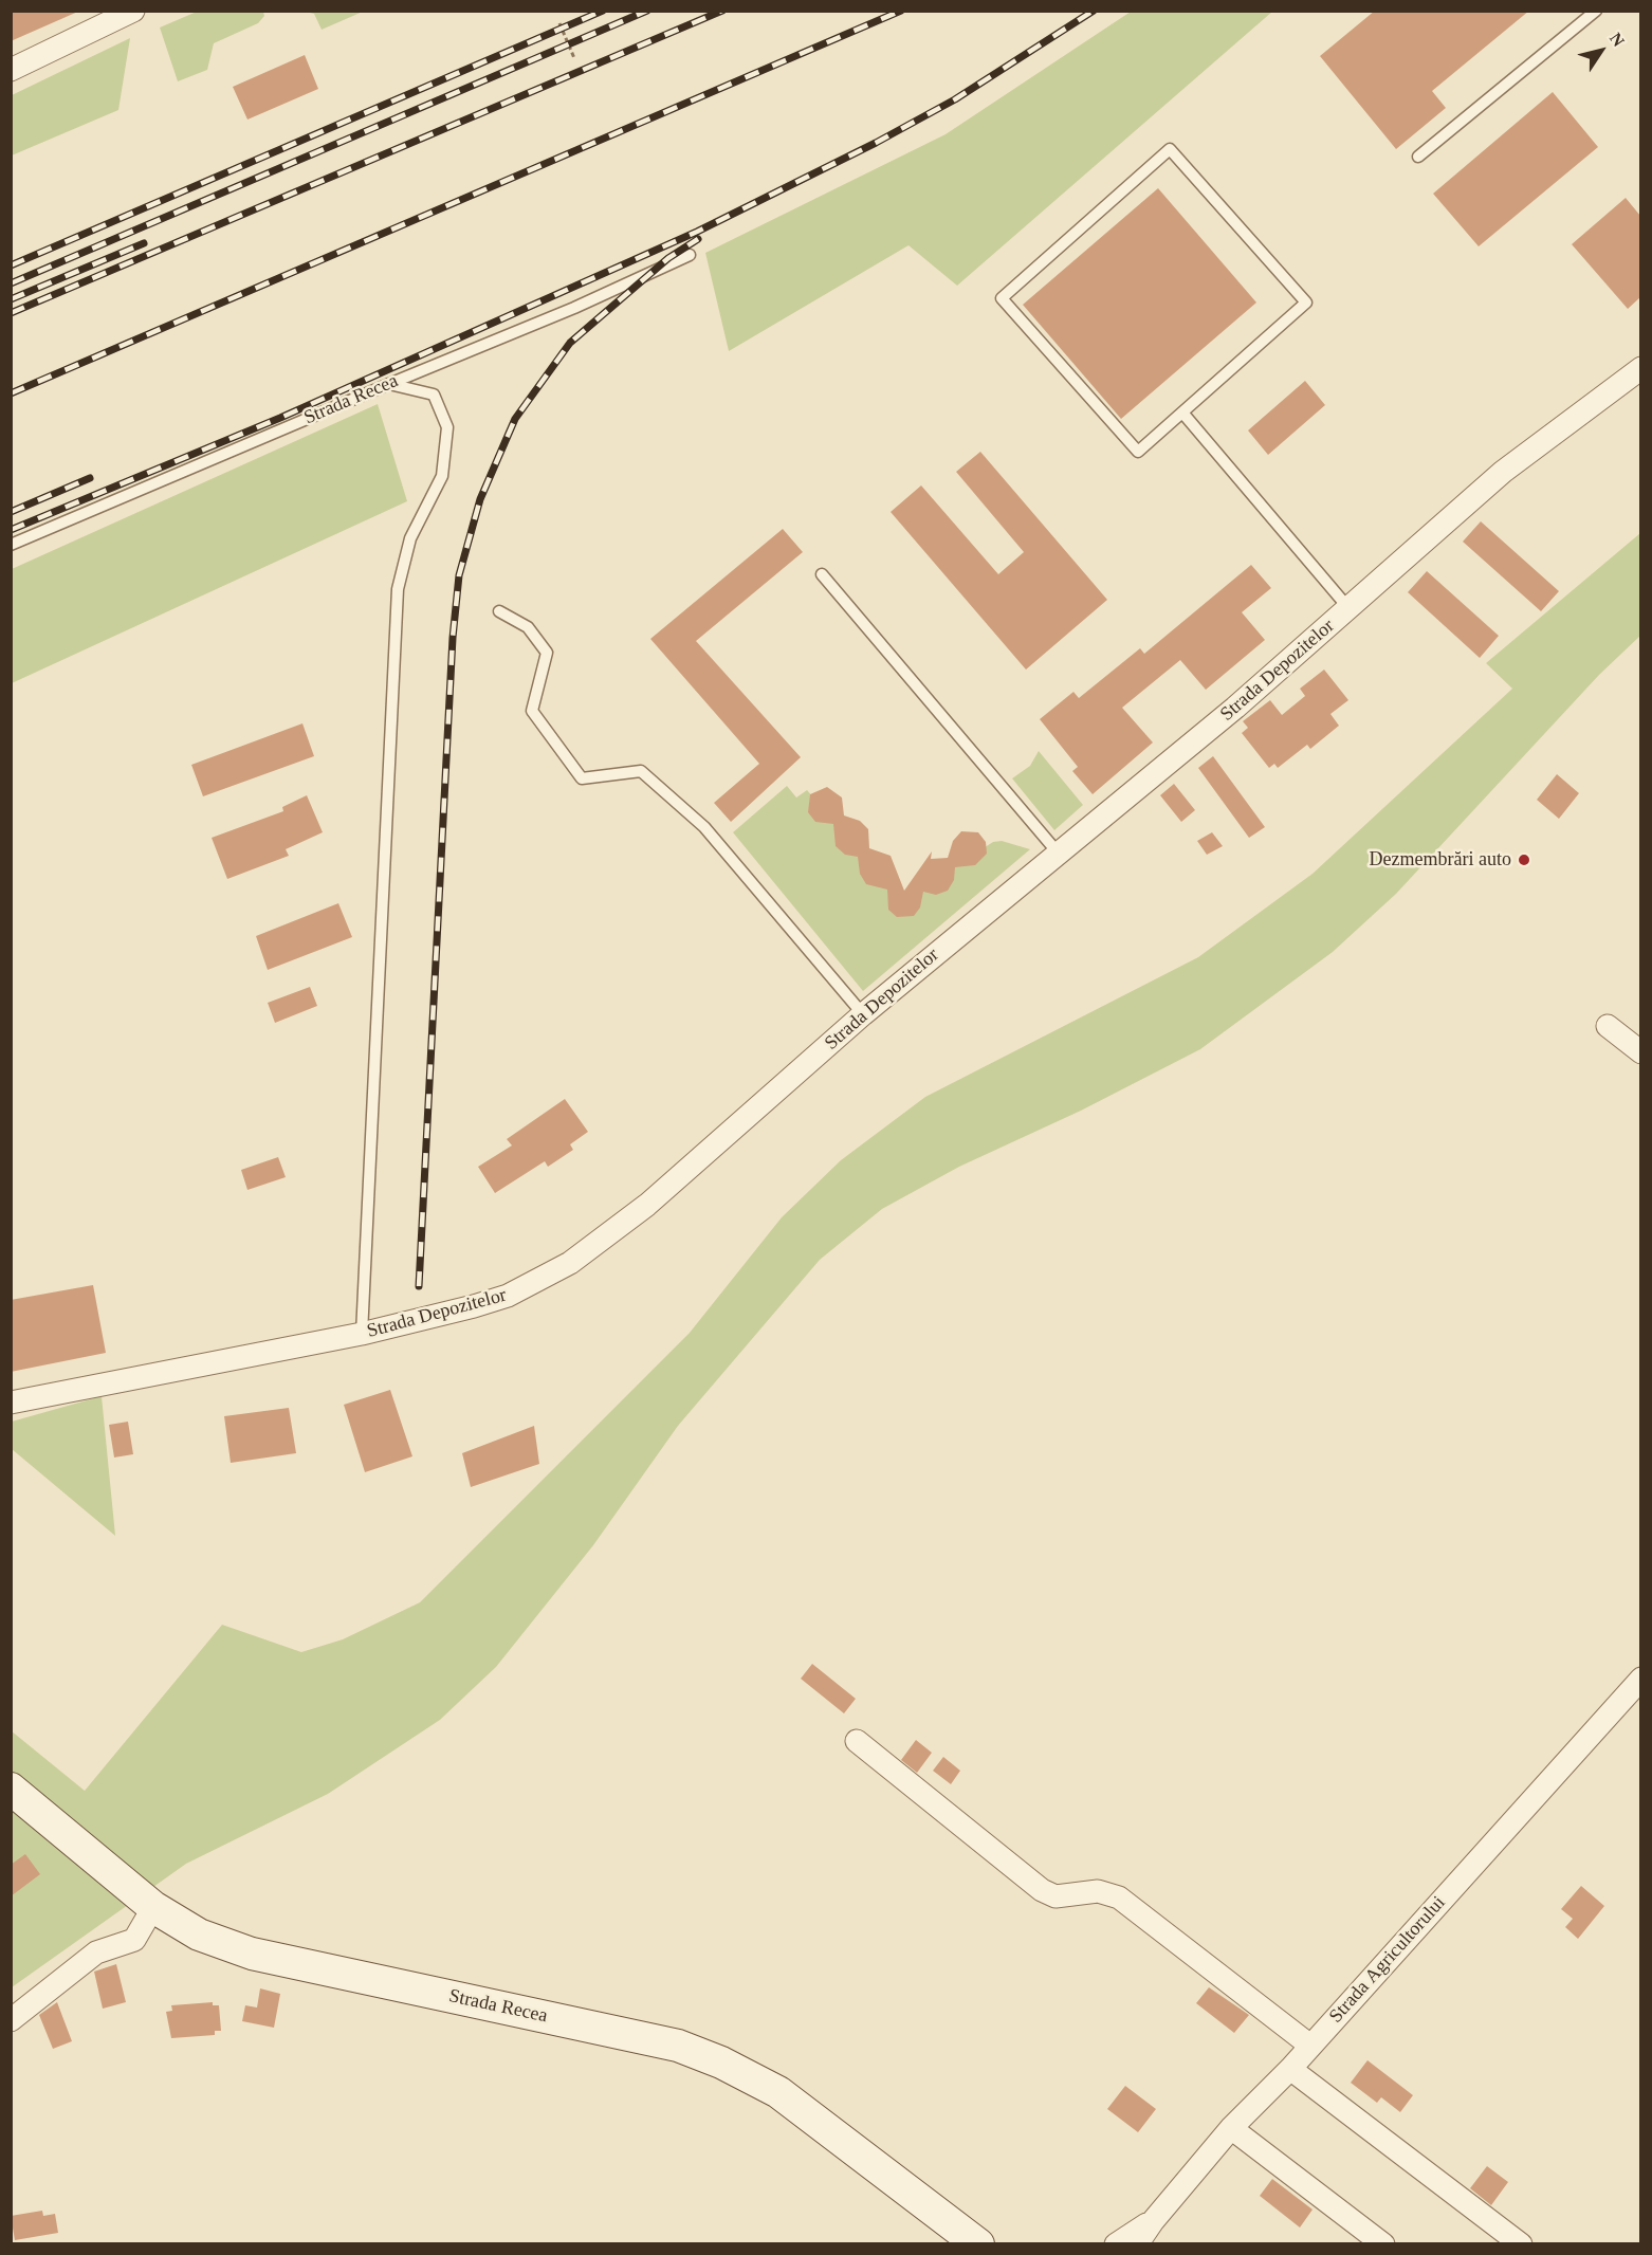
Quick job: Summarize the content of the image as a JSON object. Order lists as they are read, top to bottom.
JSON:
{
  "streets": {
    "main road": ["Strada Recea"],
    "street": ["Strada Depozitelor", "Strada Agricultorului"]
  },
  "places": ["Dezmembrări auto"],
  "north": "top right"
}
